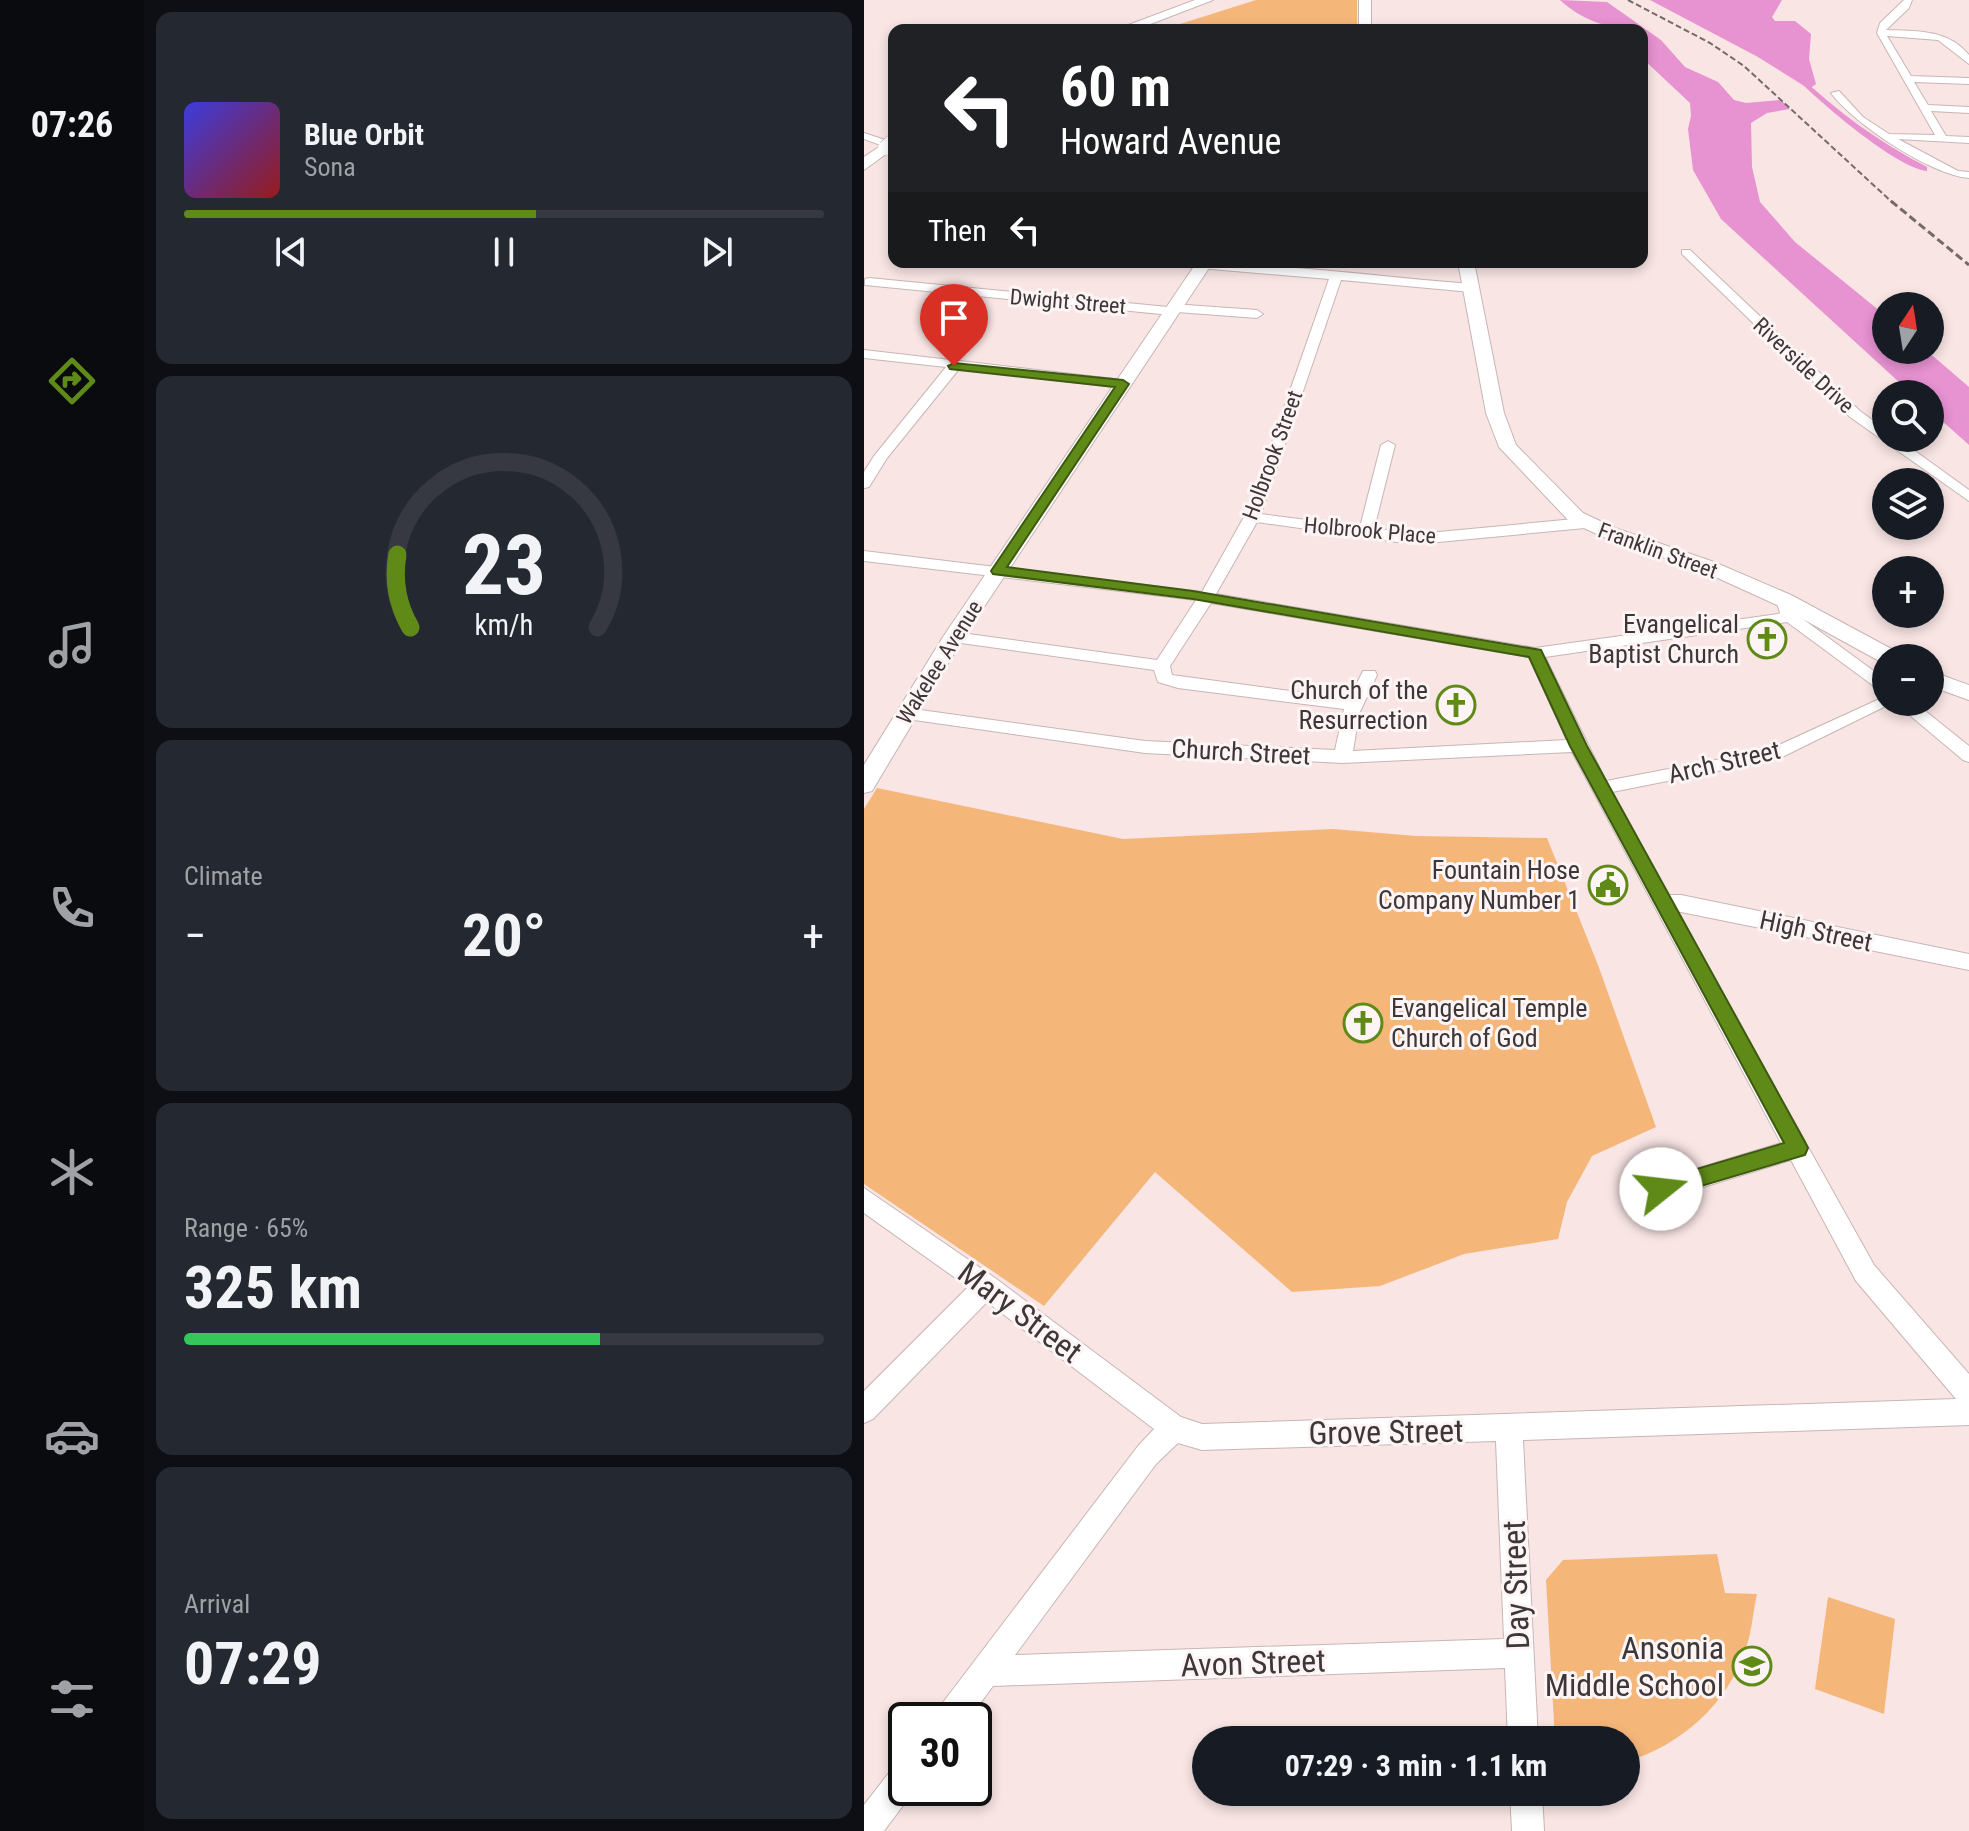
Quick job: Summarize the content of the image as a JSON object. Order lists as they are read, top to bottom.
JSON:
{
  "streets": {
    "main road": ["Franklin Street", "Wakelee Avenue"],
    "street": [
      "Dwight Street",
      "Riverside Drive",
      "Holbrook Street",
      "Holbrook Place",
      "Church Street",
      "Arch Street",
      "High Street",
      "Mary Street",
      "Grove Street",
      "Day Street",
      "Avon Street"
    ]
  },
  "crossings": [
    ["Dwight Street", "Wakelee Avenue"],
    ["Holbrook Street", "Holbrook Place"],
    ["Holbrook Place", "Franklin Street"],
    ["Wakelee Avenue", "Church Street"],
    ["Mary Street", "Grove Street"],
    ["Grove Street", "Day Street"],
    ["Day Street", "Avon Street"]
  ],
  "places": {
    "church": ["Evangelical Baptist Church", "Church of the Resurrection", "Evangelical Temple Church of God"],
    "public building": ["Fountain Hose Company Number 1"],
    "school or university": ["Ansonia Middle School"]
  },
  "north": "top",
  "page": {
    "tabs": "07:26",
    "turn": ["60 m", "Howard Avenue"],
    "song": ["Blue Orbit", "Sona"],
    "then": "Then",
    "map_buttons": ["+", "−"],
    "tile": [
      "Climate",
      ["Range · 65%", "325 km"],
      ["Arrival", "07:29"]
    ],
    "heat": ["−", "20°", "+"],
    "limit": "30",
    "trip": "07:29 · 3 min · 1.1 km",
    "gauge": ["23", "km/h"]
  }
}
